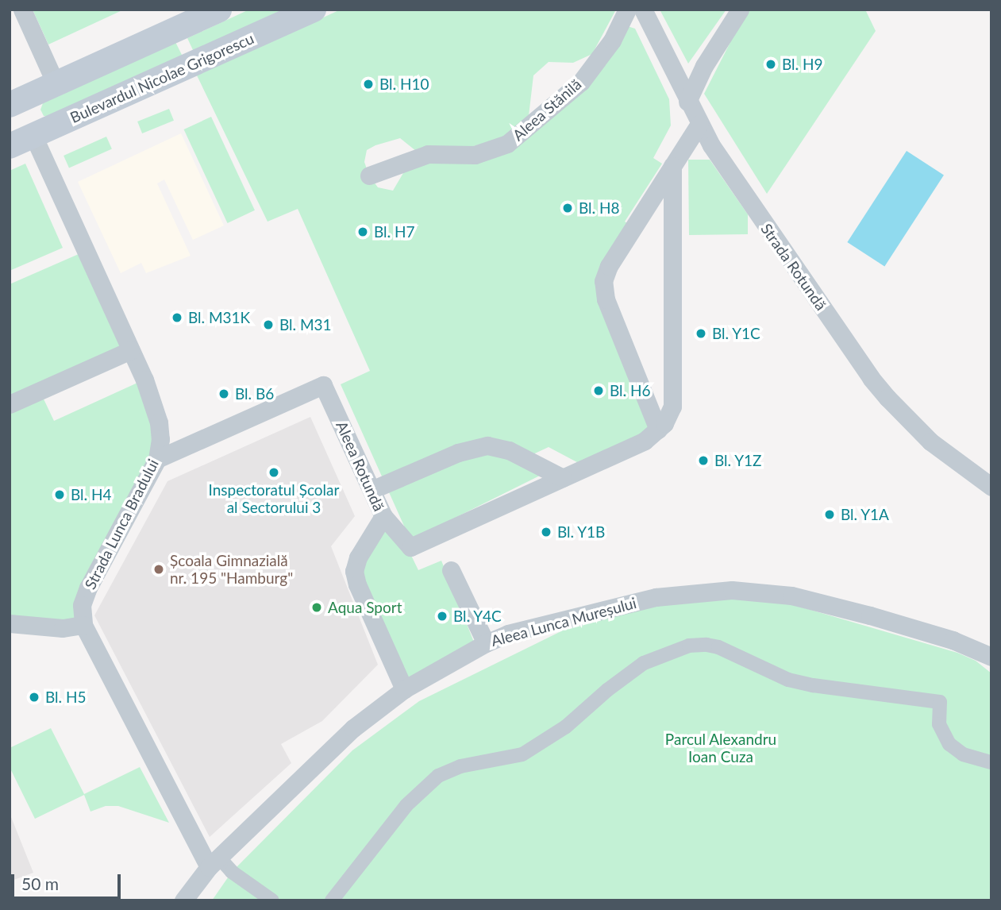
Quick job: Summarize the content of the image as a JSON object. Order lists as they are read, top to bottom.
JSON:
{
  "streets": {
    "main road": ["Bulevardul Nicolae Grigorescu"],
    "street": [
      "Aleea Stănilă",
      "Strada Rotundă",
      "Aleea Rotundă",
      "Strada Lunca Bradului",
      "Aleea Lunca Mureșului"
    ]
  },
  "crossings": [
    ["Bulevardul Nicolae Grigorescu", "Strada Lunca Bradului"],
    ["Aleea Rotundă", "Strada Lunca Bradului"],
    ["Strada Lunca Bradului", "Aleea Lunca Mureșului"]
  ],
  "parks": ["Parcul Alexandru Ioan Cuza"],
  "places": [
    "Bl. H9",
    "Bl. H10",
    "Bl. H8",
    "Bl. H7",
    "Bl. M31K",
    "Bl. M31",
    "Bl. Y1C",
    "Bl. H6",
    "Bl. B6",
    "Bl. Y1Z",
    "Inspectoratul Școlar al Sectorului 3",
    "Bl. H4",
    "Bl. Y1A",
    "Bl. Y1B",
    "Școala Gimnazială nr. 195 \"Hamburg\"",
    "Aqua Sport",
    "Bl. Y4C",
    "Bl. H5"
  ],
  "scale_bar": "50 m"
}
